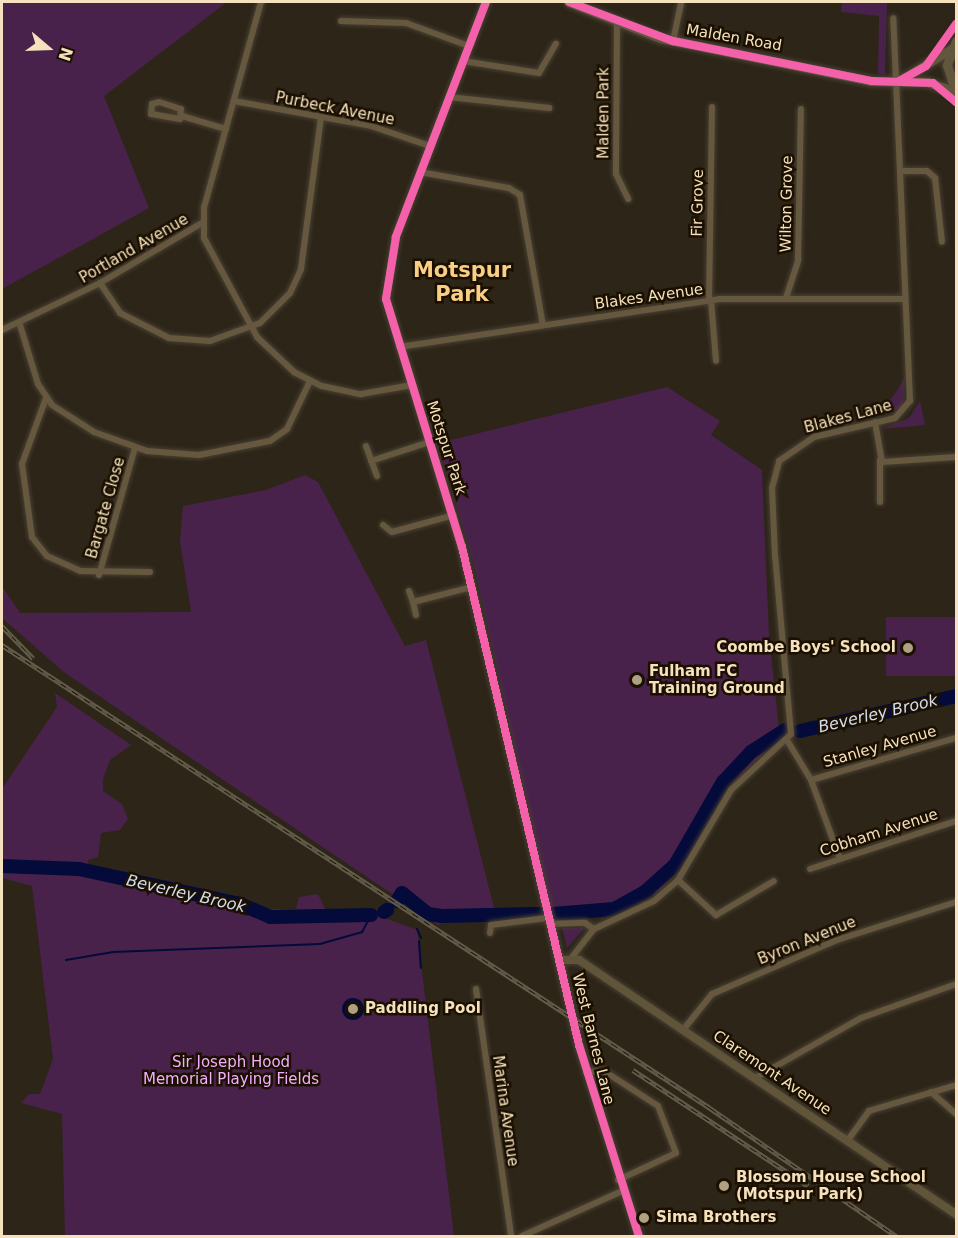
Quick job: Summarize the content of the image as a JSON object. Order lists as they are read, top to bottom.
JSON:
{
  "streets": {
    "main road": ["Malden Road"],
    "street": [
      "Purbeck Avenue",
      "Malden Park",
      "Fir Grove",
      "Wilton Grove",
      "Portland Avenue",
      "Blakes Avenue",
      "Blakes Lane",
      "Motspur Park",
      "Bargate Close",
      "Stanley Avenue",
      "Cobham Avenue",
      "Byron Avenue",
      "West Barnes Lane",
      "Claremont Avenue",
      "Marina Avenue"
    ]
  },
  "crossings": [
    ["Malden Road", "Malden Park"],
    ["Malden Road", "Blakes Lane"],
    ["Purbeck Avenue", "Portland Avenue"],
    ["Purbeck Avenue", "Motspur Park"],
    ["Fir Grove", "Blakes Avenue"],
    ["Wilton Grove", "Blakes Avenue"],
    ["Blakes Avenue", "Blakes Lane"],
    ["Blakes Avenue", "Motspur Park"],
    ["Blakes Lane", "West Barnes Lane"],
    ["Motspur Park", "West Barnes Lane"],
    ["Byron Avenue", "Claremont Avenue"],
    ["West Barnes Lane", "Claremont Avenue"]
  ],
  "districts": ["Motspur Park"],
  "water": ["Beverley Brook"],
  "parks": ["Sir Joseph Hood Memorial Playing Fields"],
  "places": [
    "Coombe Boys' School",
    "Fulham FC Training Ground",
    "Paddling Pool",
    "Blossom House School (Motspur Park)",
    "Sima Brothers"
  ],
  "north": "right"
}
